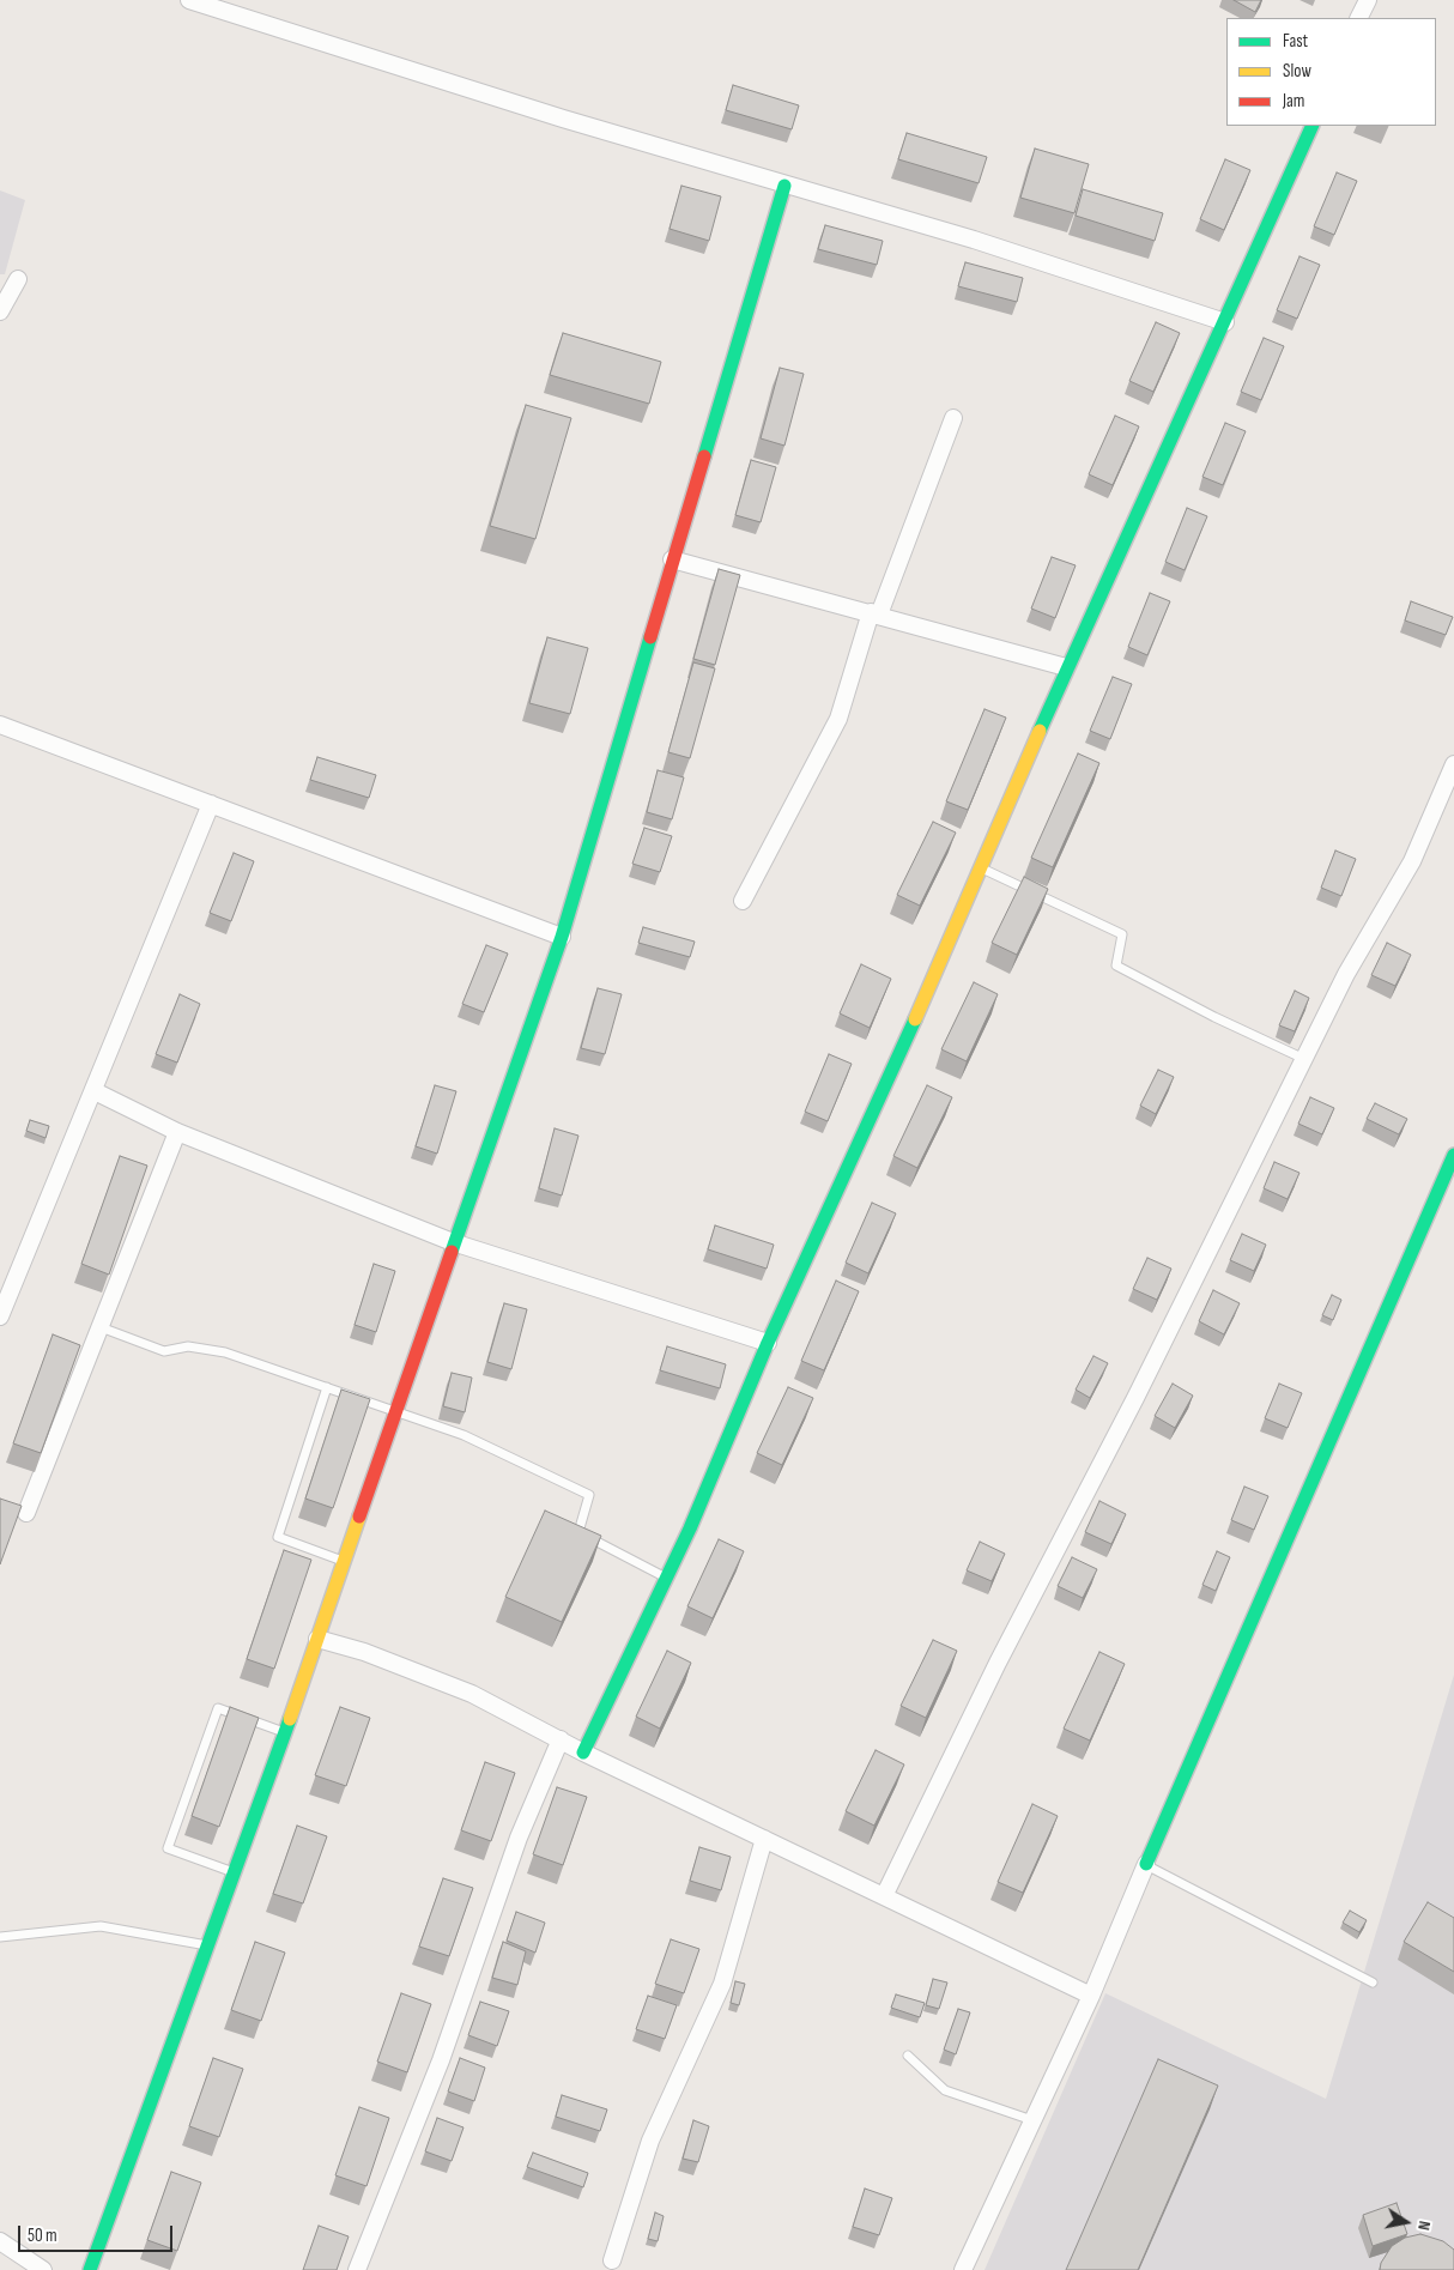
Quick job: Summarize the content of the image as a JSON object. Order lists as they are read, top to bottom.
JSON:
{
  "legend": ["Fast", "Slow", "Jam"],
  "scale_bar": "50 m",
  "north": "right"
}
